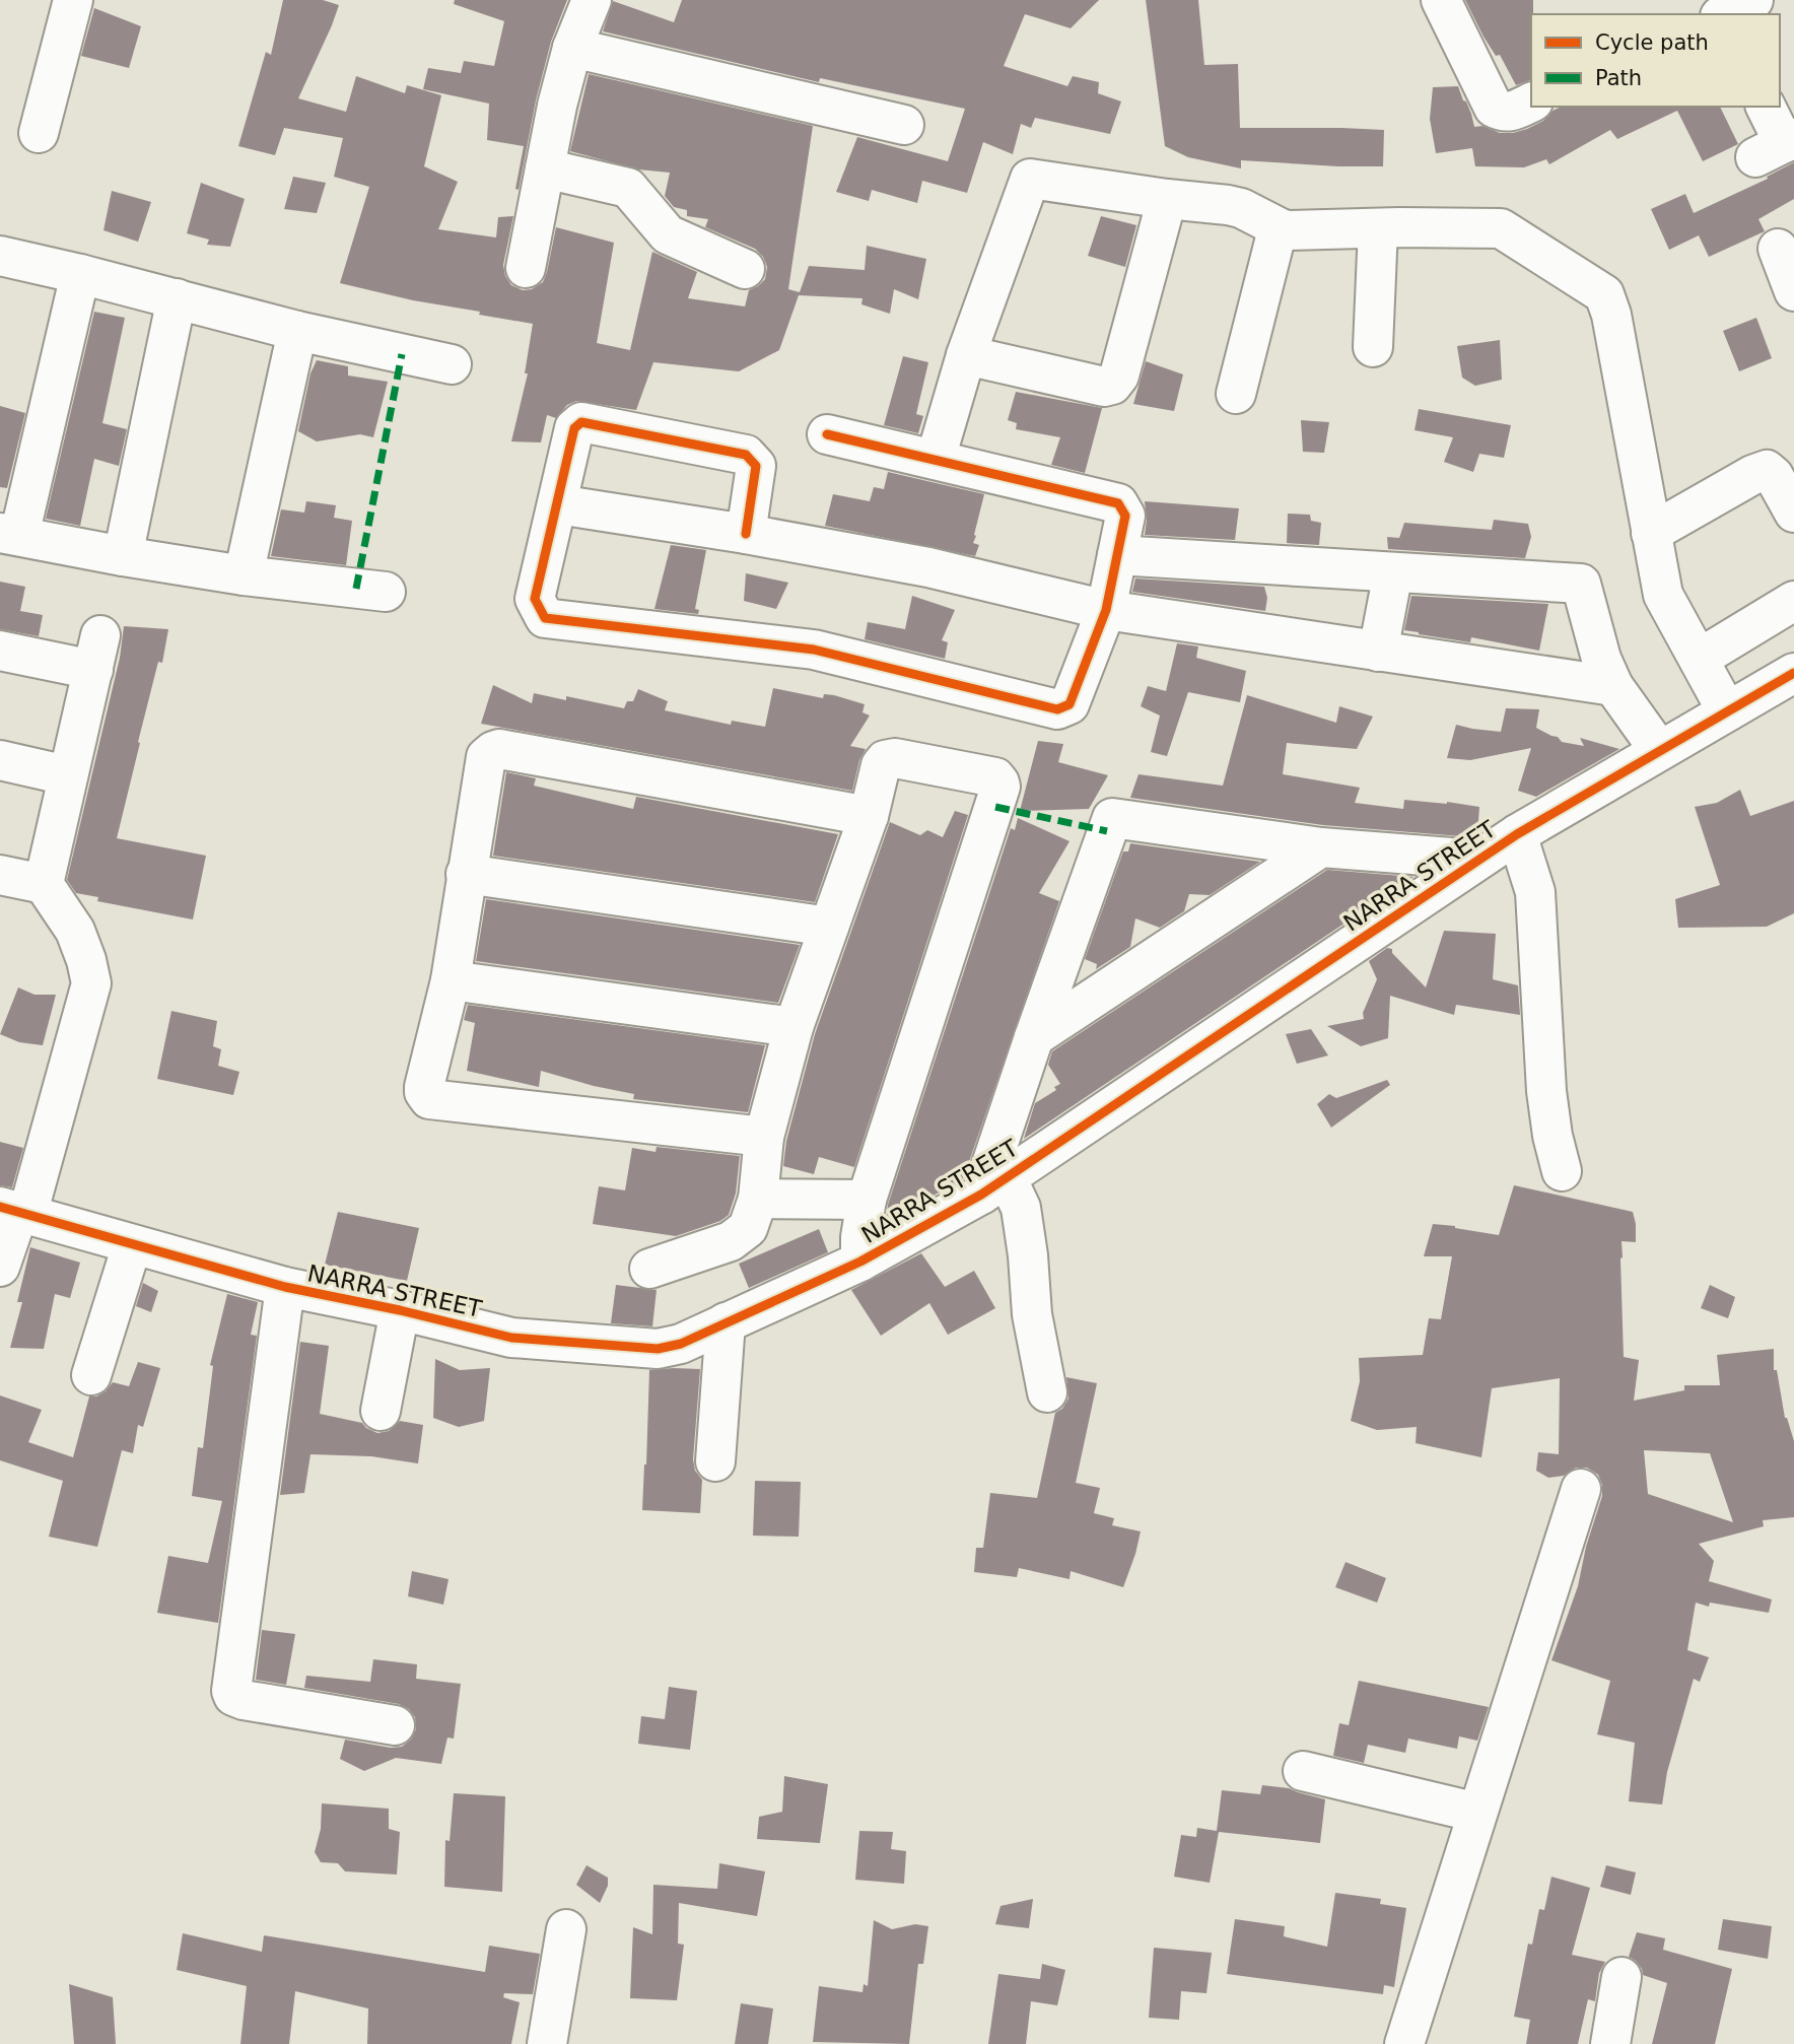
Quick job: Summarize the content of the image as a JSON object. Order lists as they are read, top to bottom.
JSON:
{
  "streets": {
    "street": ["NARRA STREET"]
  },
  "legend": ["Cycle path", "Path"]
}
